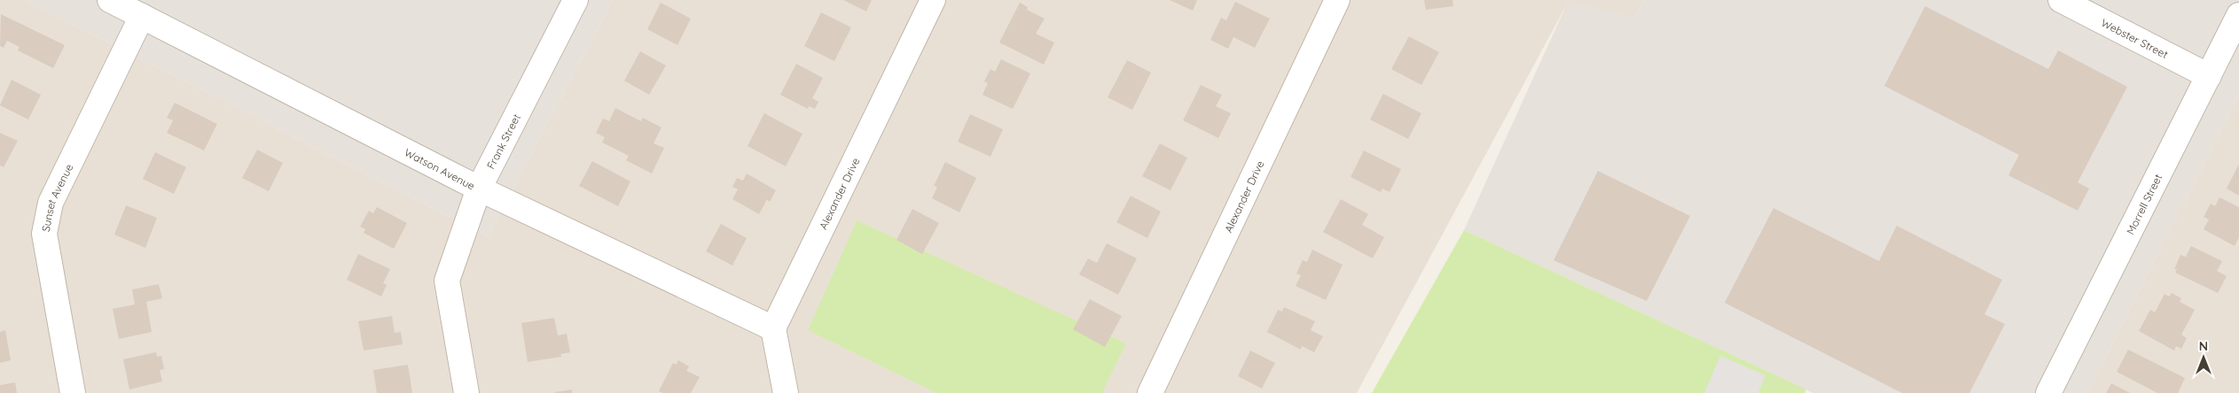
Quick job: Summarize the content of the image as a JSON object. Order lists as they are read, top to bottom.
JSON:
{
  "streets": {
    "street": [
      "Webster Street",
      "Frank Street",
      "Watson Avenue",
      "Alexander Drive",
      "Sunset Avenue",
      "Morrell Street"
    ]
  },
  "crossings": [
    ["Webster Street", "Morrell Street"],
    ["Frank Street", "Watson Avenue"],
    ["Watson Avenue", "Alexander Drive"],
    ["Watson Avenue", "Sunset Avenue"]
  ],
  "north": "top"
}
